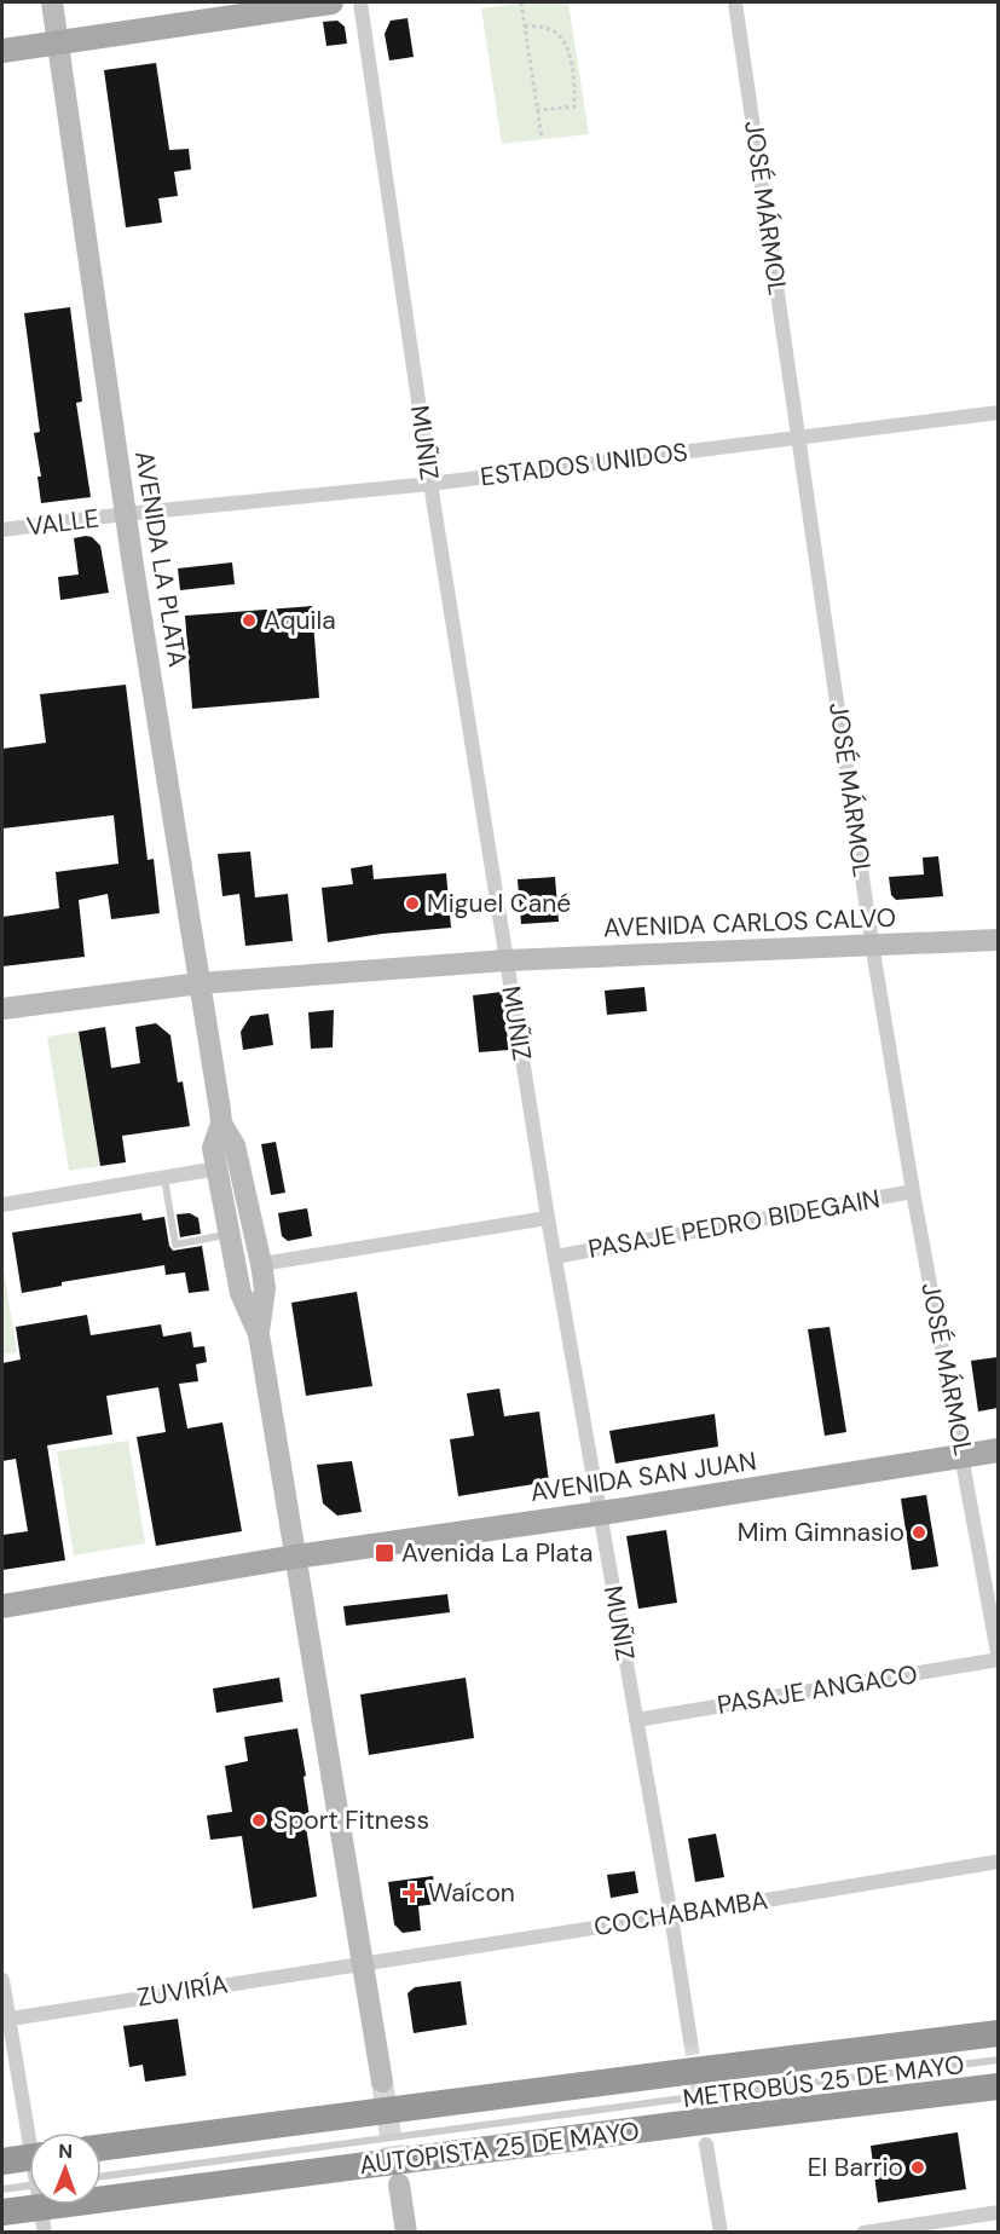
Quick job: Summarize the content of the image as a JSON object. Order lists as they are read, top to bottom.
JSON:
{
  "streets": {
    "highway": ["AUTOPISTA 25 DE MAYO"],
    "main road": ["AVENIDA LA PLATA", "AVENIDA CARLOS CALVO", "AVENIDA SAN JUAN"],
    "street": [
      "JOSÉ MÁRMOL",
      "MUÑIZ",
      "ESTADOS UNIDOS",
      "VALLE",
      "PASAJE PEDRO BIDEGAIN",
      "PASAJE ANGACO",
      "COCHABAMBA",
      "ZUVIRÍA"
    ],
    "lane": ["METROBÚS 25 DE MAYO"]
  },
  "crossings": [
    ["JOSÉ MÁRMOL", "ESTADOS UNIDOS"],
    ["JOSÉ MÁRMOL", "AVENIDA CARLOS CALVO"],
    ["JOSÉ MÁRMOL", "PASAJE PEDRO BIDEGAIN"],
    ["JOSÉ MÁRMOL", "AVENIDA SAN JUAN"],
    ["JOSÉ MÁRMOL", "PASAJE ANGACO"],
    ["MUÑIZ", "ESTADOS UNIDOS"],
    ["MUÑIZ", "AVENIDA CARLOS CALVO"],
    ["MUÑIZ", "PASAJE PEDRO BIDEGAIN"],
    ["MUÑIZ", "AVENIDA SAN JUAN"],
    ["MUÑIZ", "PASAJE ANGACO"],
    ["MUÑIZ", "COCHABAMBA"],
    ["ESTADOS UNIDOS", "VALLE"],
    ["ESTADOS UNIDOS", "AVENIDA LA PLATA"],
    ["VALLE", "AVENIDA LA PLATA"],
    ["AVENIDA LA PLATA", "AVENIDA CARLOS CALVO"],
    ["AVENIDA LA PLATA", "AVENIDA SAN JUAN"],
    ["AVENIDA LA PLATA", "COCHABAMBA"],
    ["AVENIDA LA PLATA", "ZUVIRÍA"],
    ["COCHABAMBA", "ZUVIRÍA"]
  ],
  "places": {
    "other": [
      "Aquila",
      "Miguel Cané",
      "Mim Gimnasio",
      "Sport Fitness",
      "El Barrio"
    ],
    "transit": ["Avenida La Plata"],
    "health": ["Waícon"]
  },
  "north": "top"
}
